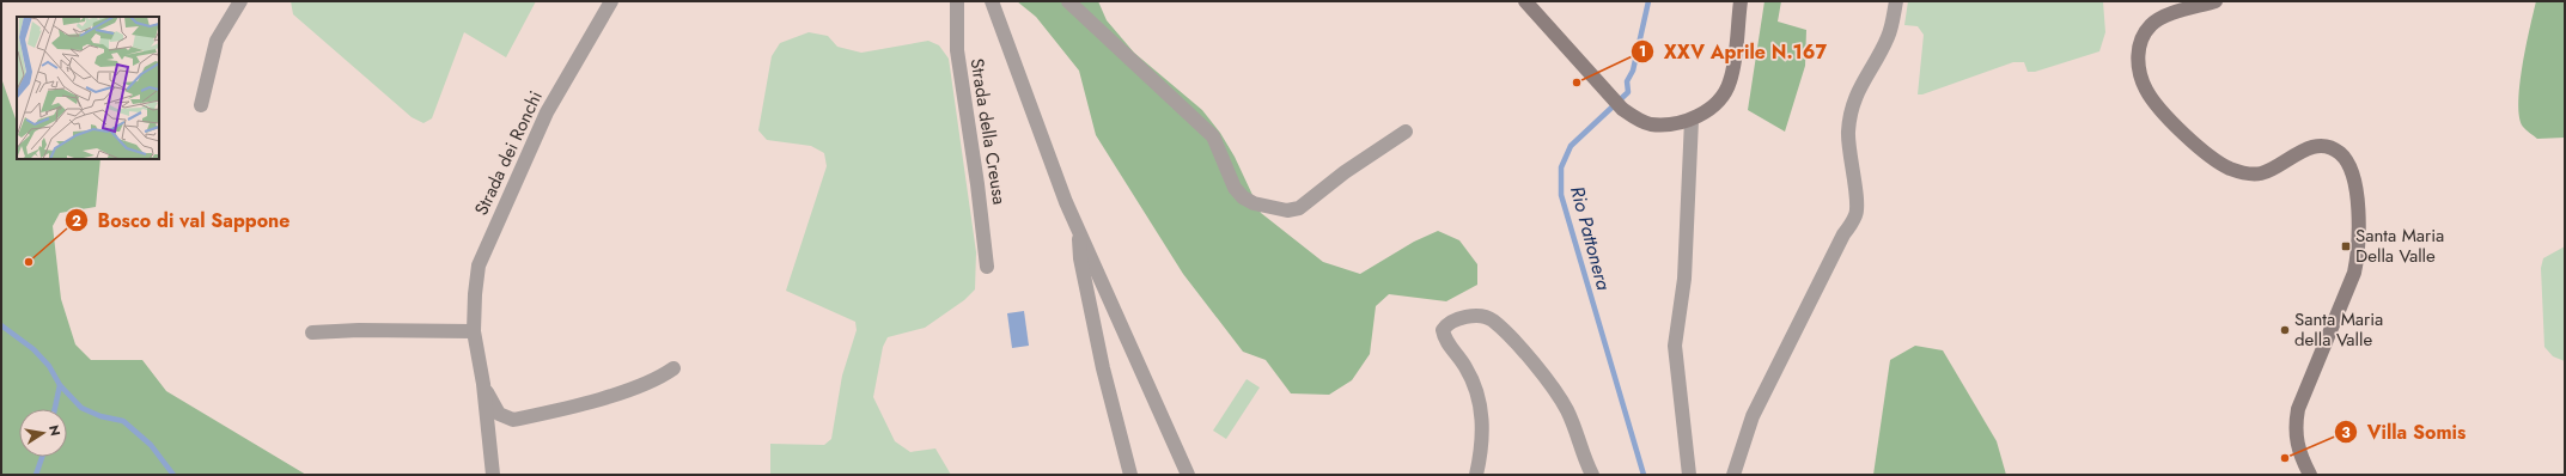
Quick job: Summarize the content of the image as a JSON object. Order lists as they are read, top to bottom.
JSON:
{
  "streets": {
    "street": ["Strada della Creusa", "Strada dei Ronchi"]
  },
  "water": ["Rio Pattonera"],
  "places": {
    "other": [
      "XXV Aprile N.167",
      "Bosco di val Sappone",
      "Santa Maria della Valle",
      "Villa Somis"
    ],
    "transit": ["Santa Maria Della Valle"]
  },
  "north": "right"
}
